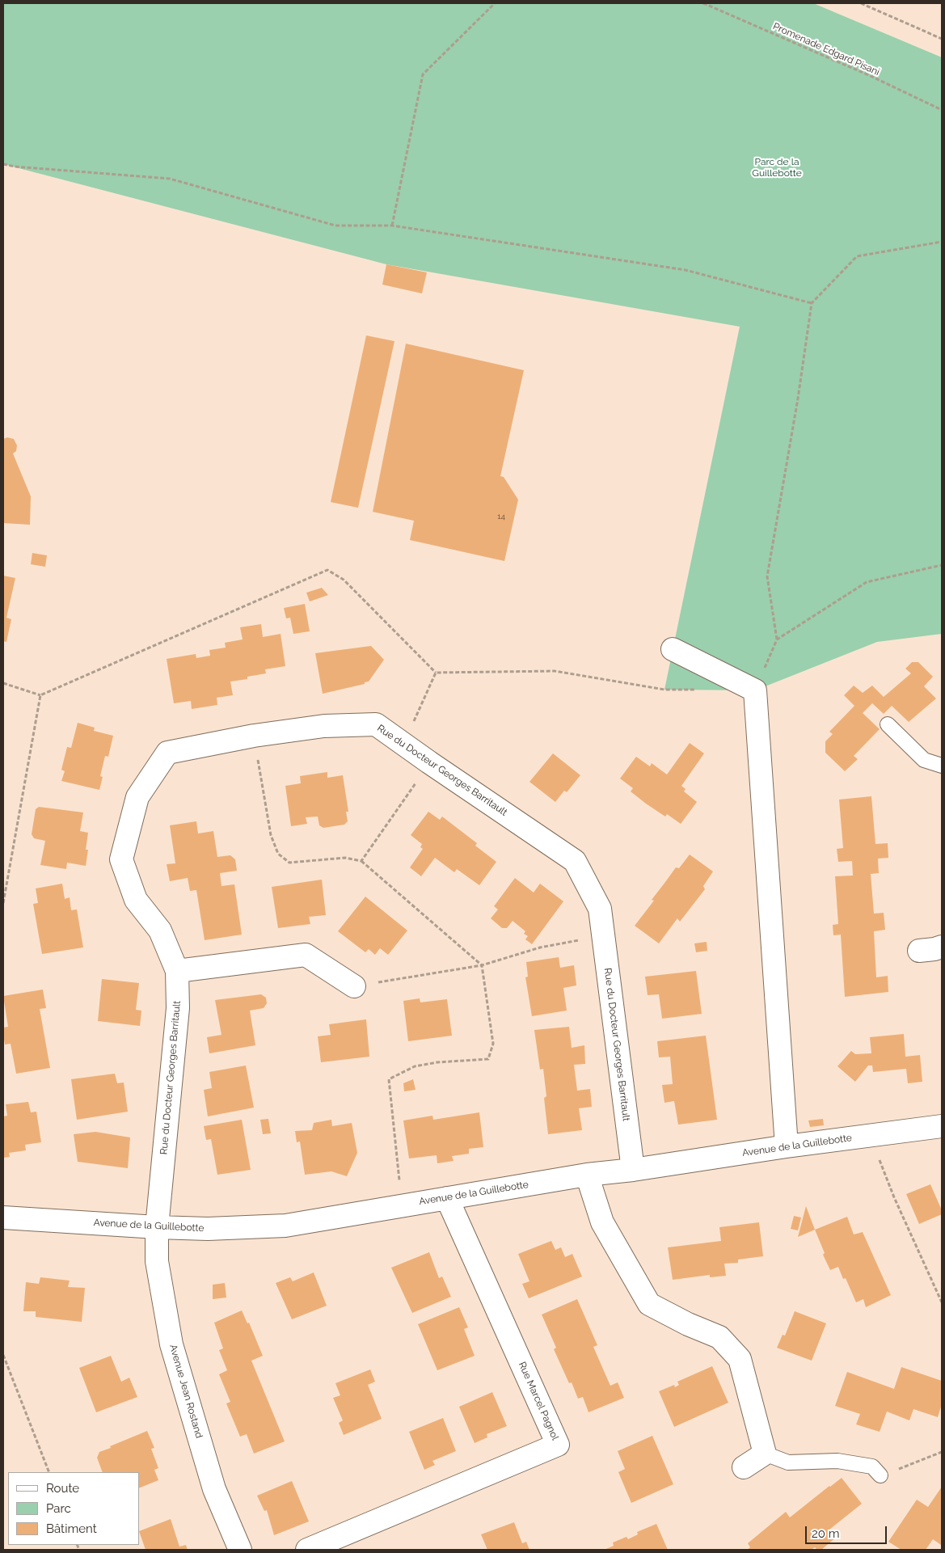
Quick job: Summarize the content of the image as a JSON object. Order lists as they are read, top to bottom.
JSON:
{
  "streets": {
    "street": [
      "Rue du Docteur Georges Barritault",
      "Avenue de la Guillebotte",
      "Avenue Jean Rostand",
      "Rue Marcel Pagnol"
    ],
    "path": ["Promenade Edgard Pisani"]
  },
  "crossings": [
    ["Rue du Docteur Georges Barritault", "Avenue de la Guillebotte"],
    ["Rue du Docteur Georges Barritault", "Avenue Jean Rostand"],
    ["Avenue de la Guillebotte", "Avenue Jean Rostand"],
    ["Avenue de la Guillebotte", "Rue Marcel Pagnol"]
  ],
  "parks": ["Parc de la Guillebotte"],
  "house_numbers": ["14"],
  "legend": ["Route", "Parc", "Bâtiment"],
  "scale_bar": "20 m"
}
